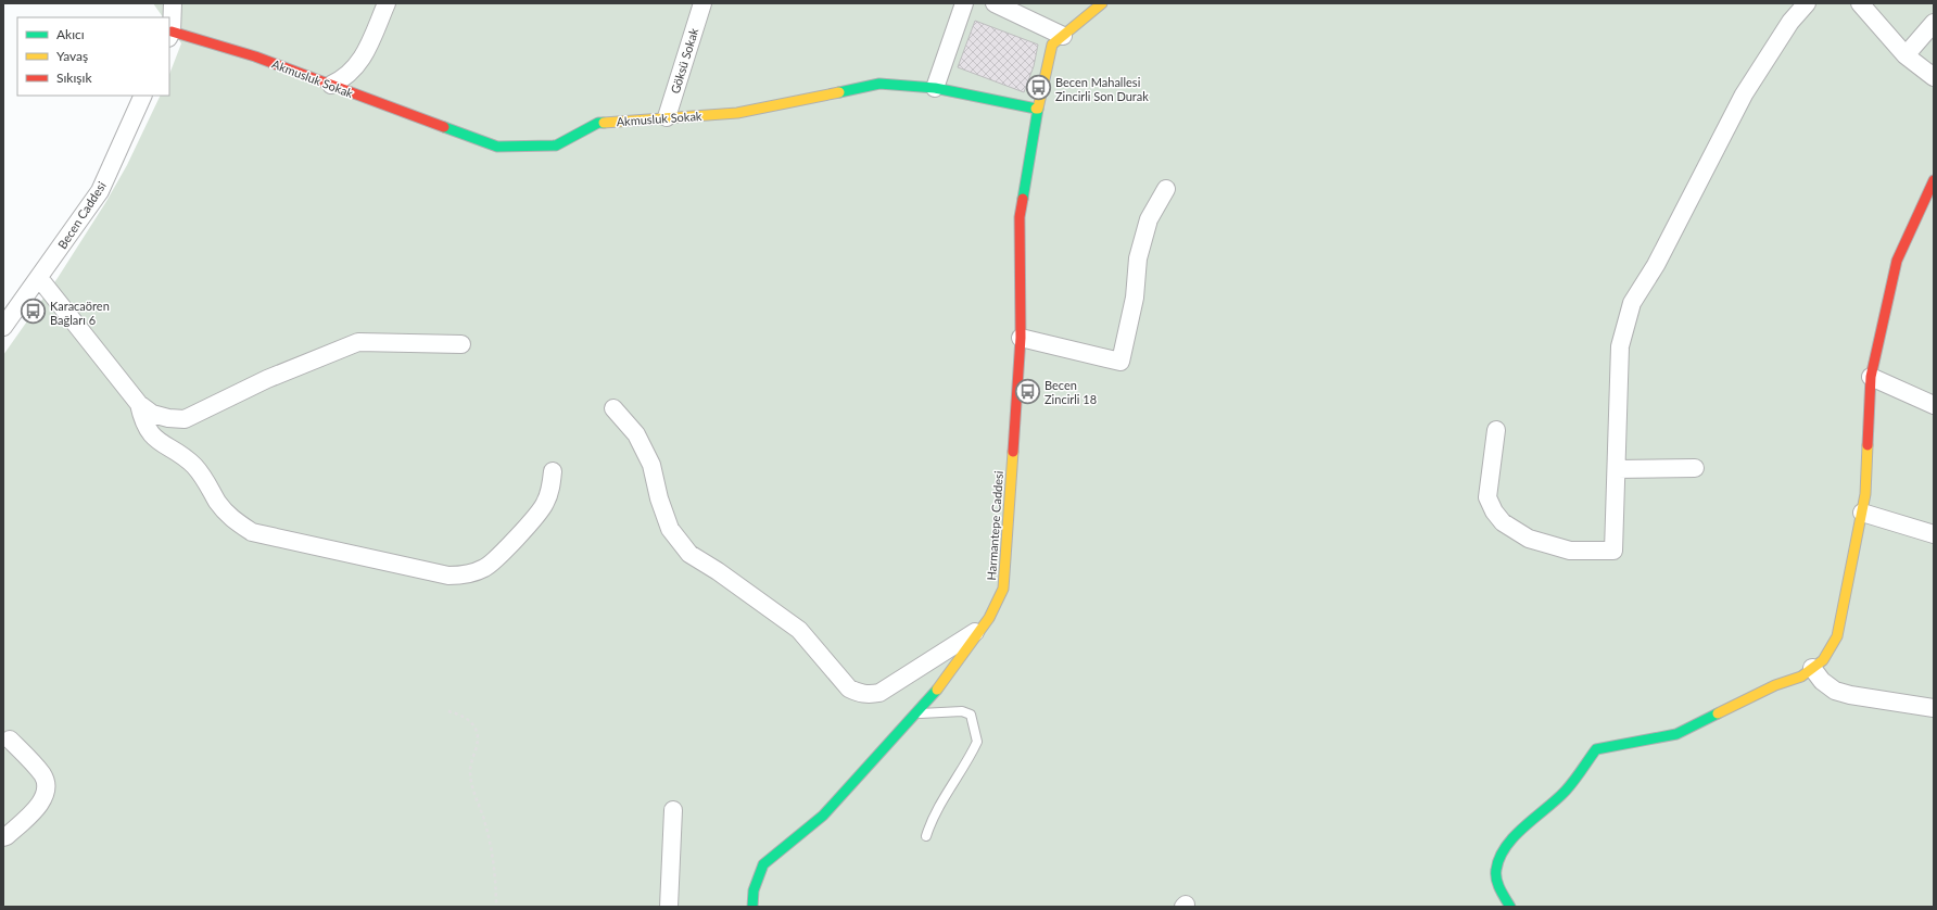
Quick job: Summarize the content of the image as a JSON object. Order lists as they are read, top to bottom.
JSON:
{
  "streets": {
    "street": [
      "Göksü Sokak",
      "Akmusluk Sokak",
      "Becen Caddesi",
      "Harmantepe Caddesi"
    ]
  },
  "crossings": [
    ["Göksü Sokak", "Akmusluk Sokak"],
    ["Akmusluk Sokak", "Harmantepe Caddesi"]
  ],
  "places": {
    "bus stop": ["Becen Mahallesi Zincirli Son Durak", "Karacaören Bağları 6", "Becen Zincirli 18"]
  },
  "legend": ["Akıcı", "Yavaş", "Sıkışık"]
}
